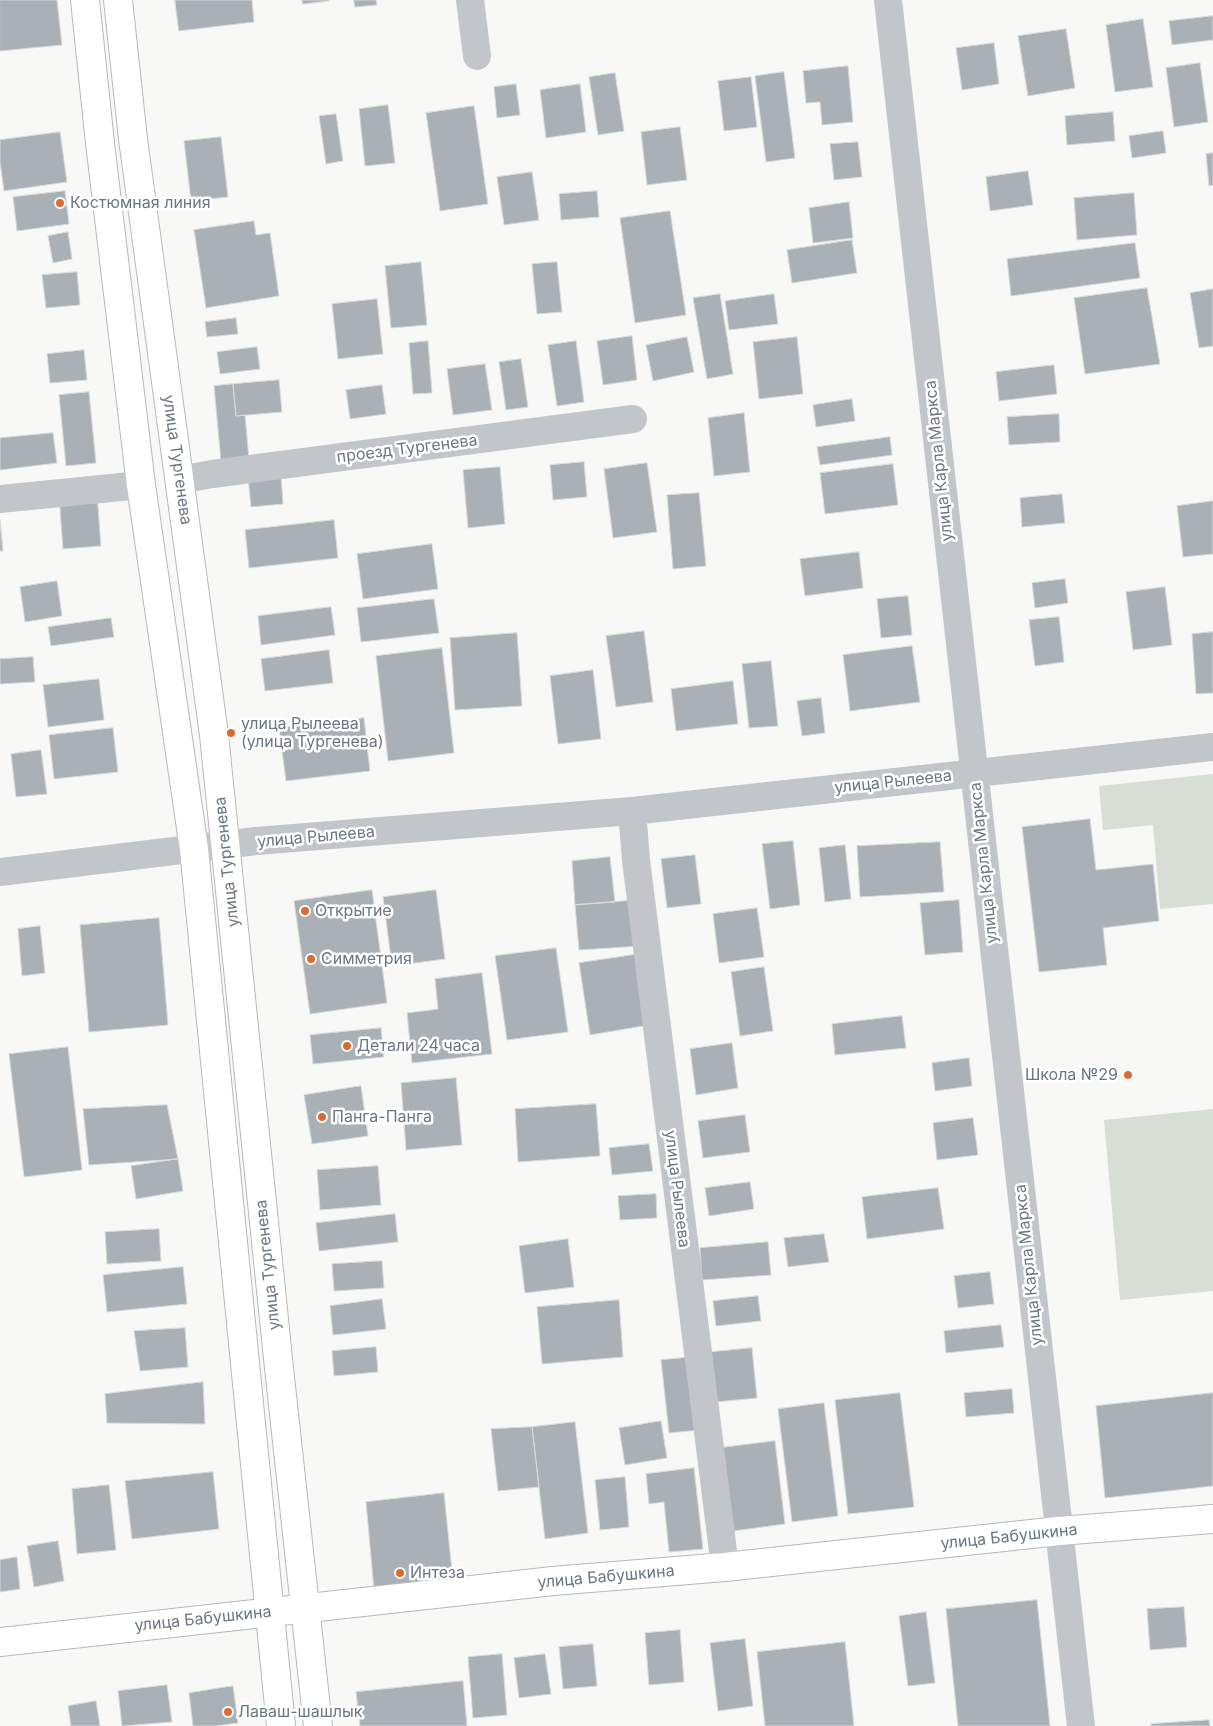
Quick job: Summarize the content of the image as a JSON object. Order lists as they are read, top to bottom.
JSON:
{
  "streets": {
    "main road": ["улица Тургенева", "улица Бабушкина"],
    "street": ["проезд Тургенева", "улица Карла Маркса", "улица Рылеева"]
  },
  "crossings": [
    ["проезд Тургенева", "улица Тургенева"],
    ["улица Тургенева", "улица Рылеева"],
    ["улица Тургенева", "улица Бабушкина"],
    ["улица Карла Маркса", "улица Рылеева"],
    ["улица Карла Маркса", "улица Бабушкина"],
    ["улица Рылеева", "улица Бабушкина"]
  ],
  "places": [
    "Костюмная линия",
    "улица Рылеева (улица Тургенева)",
    "Открытие",
    "Симметрия",
    "Детали 24 часа",
    "Школа №29",
    "Панга-Панга",
    "Интеза",
    "Лаваш-шашлык"
  ]
}
